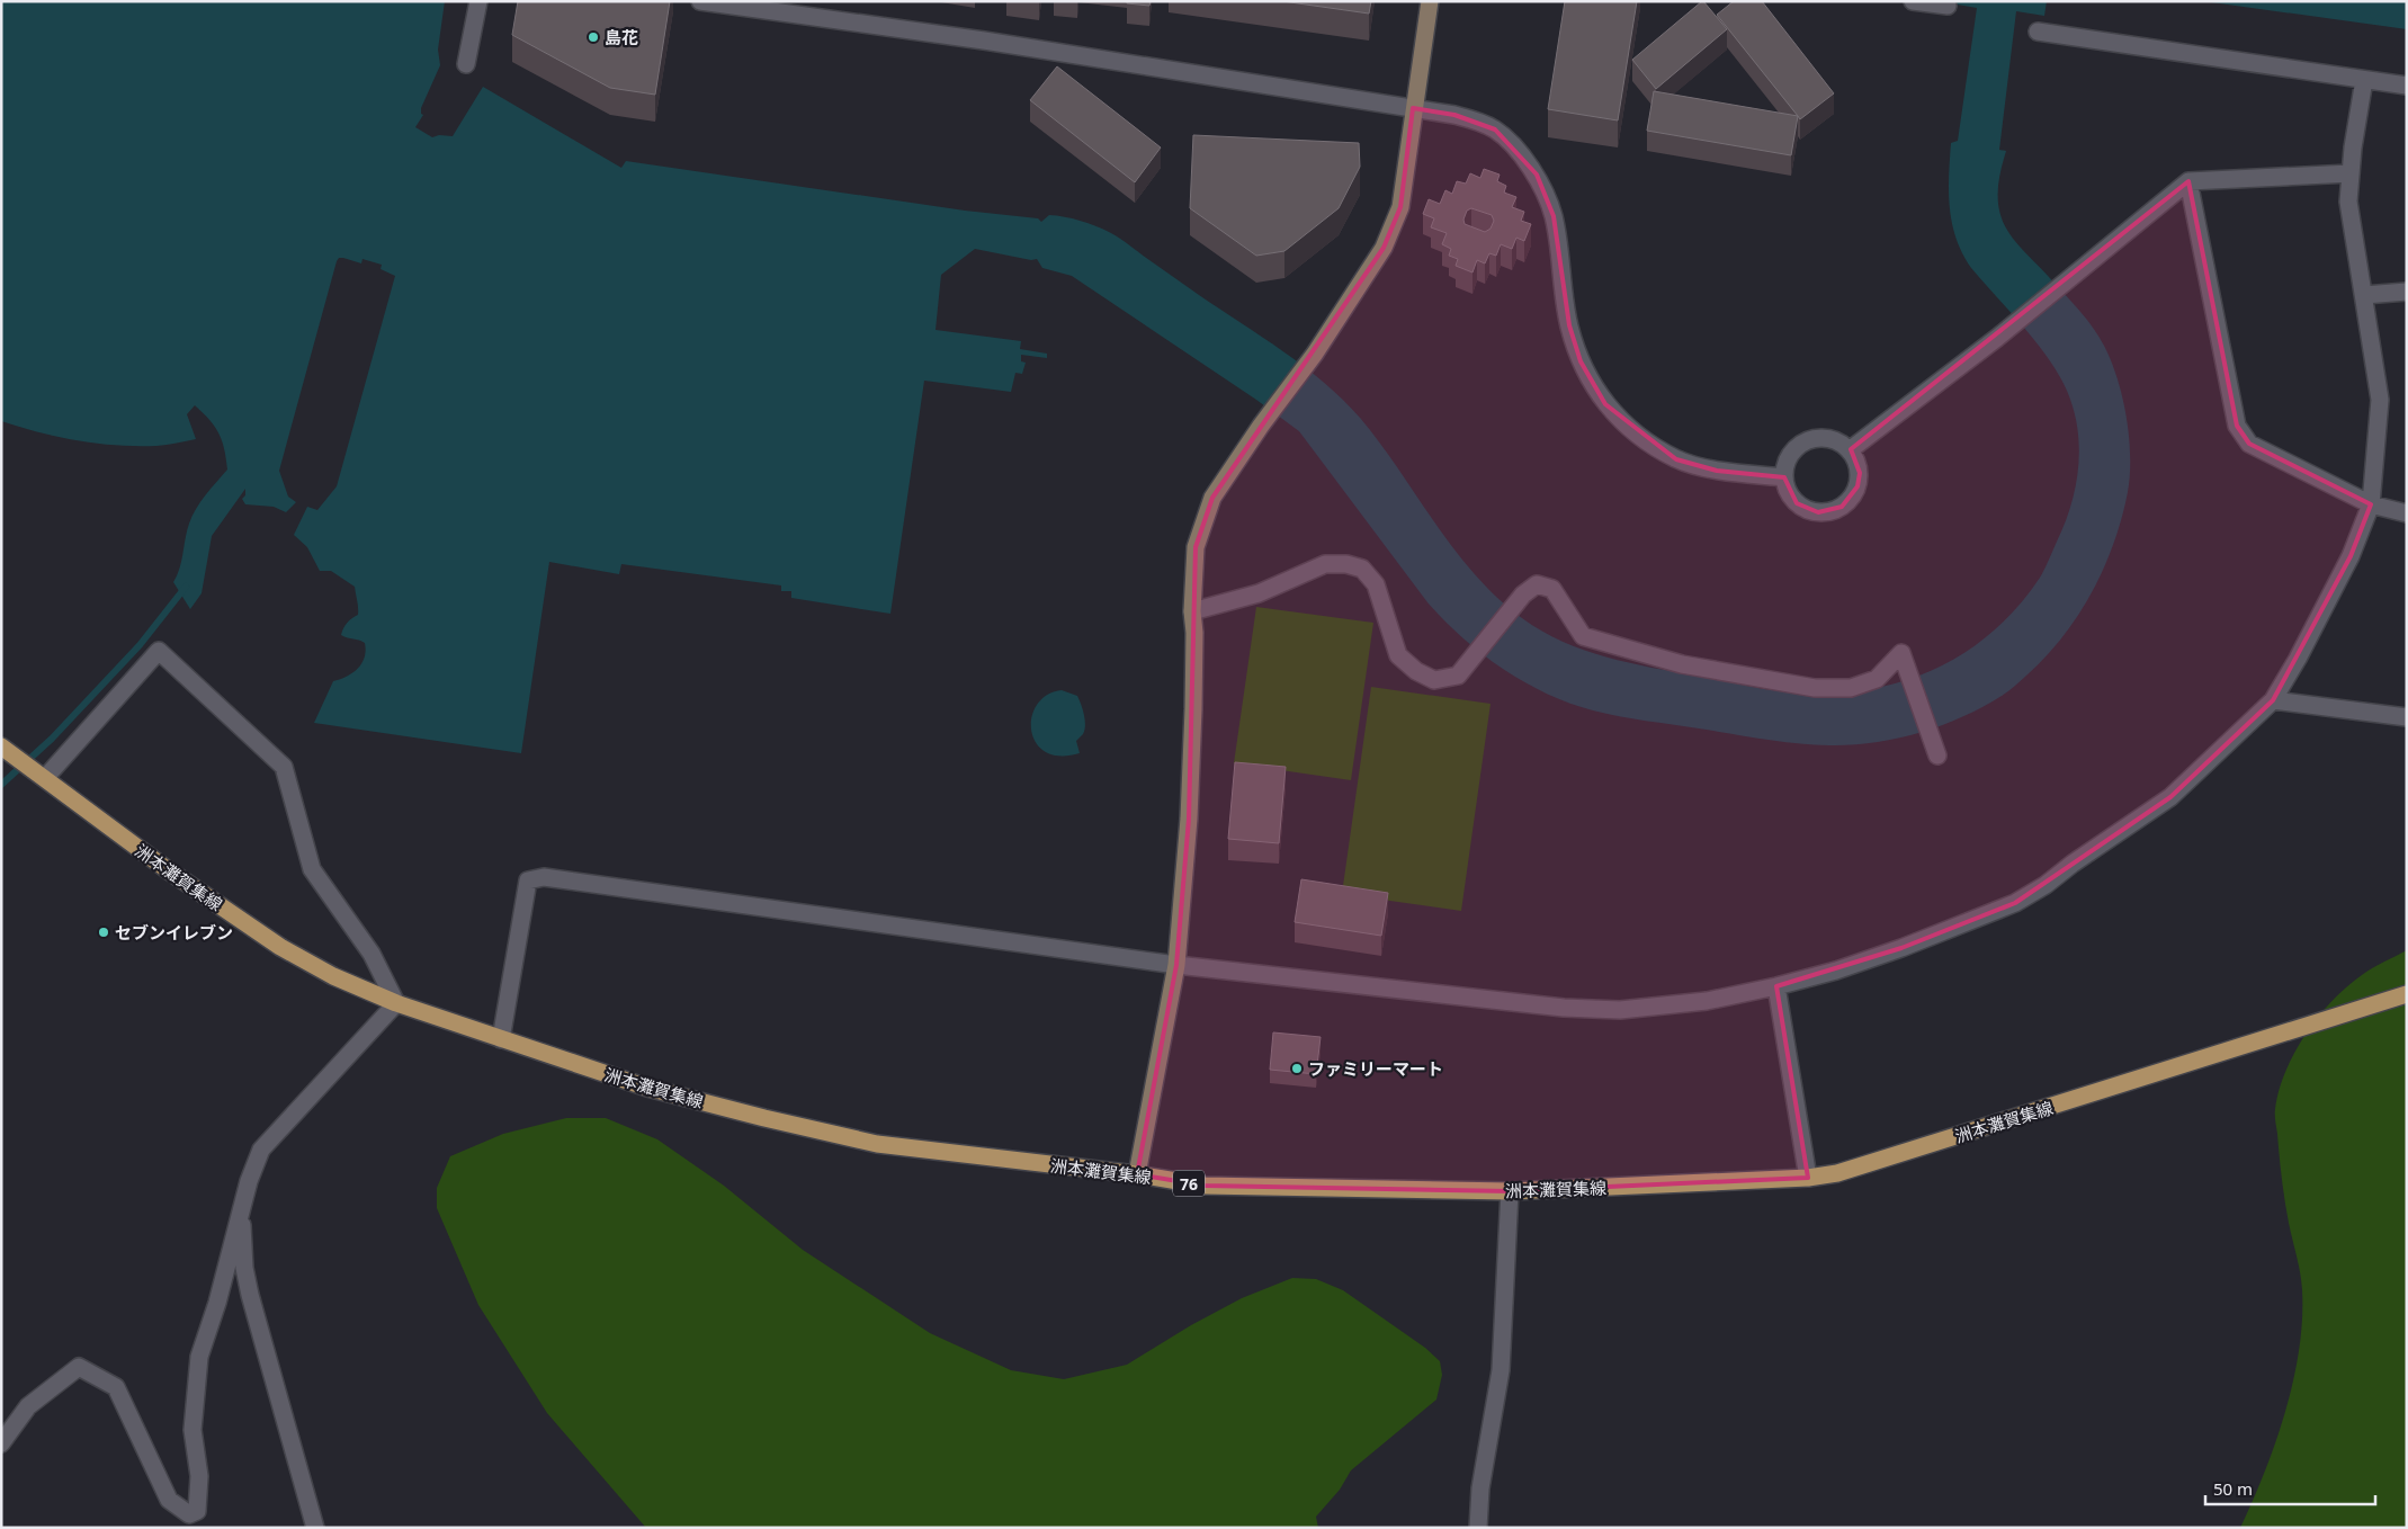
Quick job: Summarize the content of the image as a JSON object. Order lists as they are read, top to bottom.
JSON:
{
  "streets": {
    "main road": ["洲本灘賀集線", "76"]
  },
  "places": ["島花", "セブンイレブン", "ファミリーマート"],
  "scale_bar": "50 m"
}
